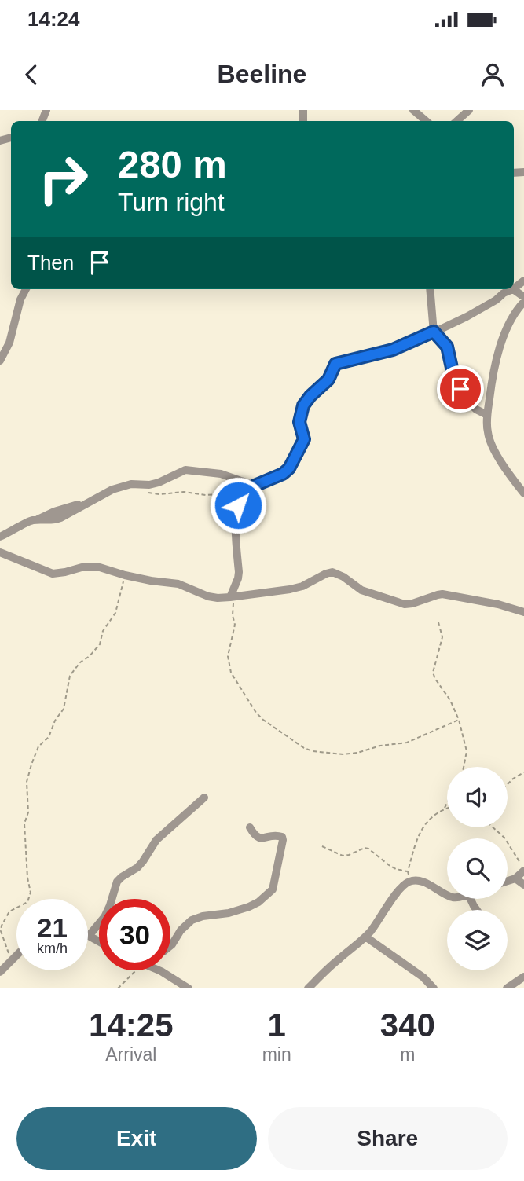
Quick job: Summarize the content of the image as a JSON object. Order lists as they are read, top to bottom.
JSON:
{
  "page": {
    "status": "14:24",
    "header": "Beeline",
    "turn": ["280 m", "Turn right"],
    "then": "Then",
    "speed": "21 km/h",
    "limit": "30",
    "eta": [
      "14:25",
      "Arrival",
      "1",
      "min",
      "340",
      "m"
    ],
    "buttons": ["Exit", "Share"]
  }
}
